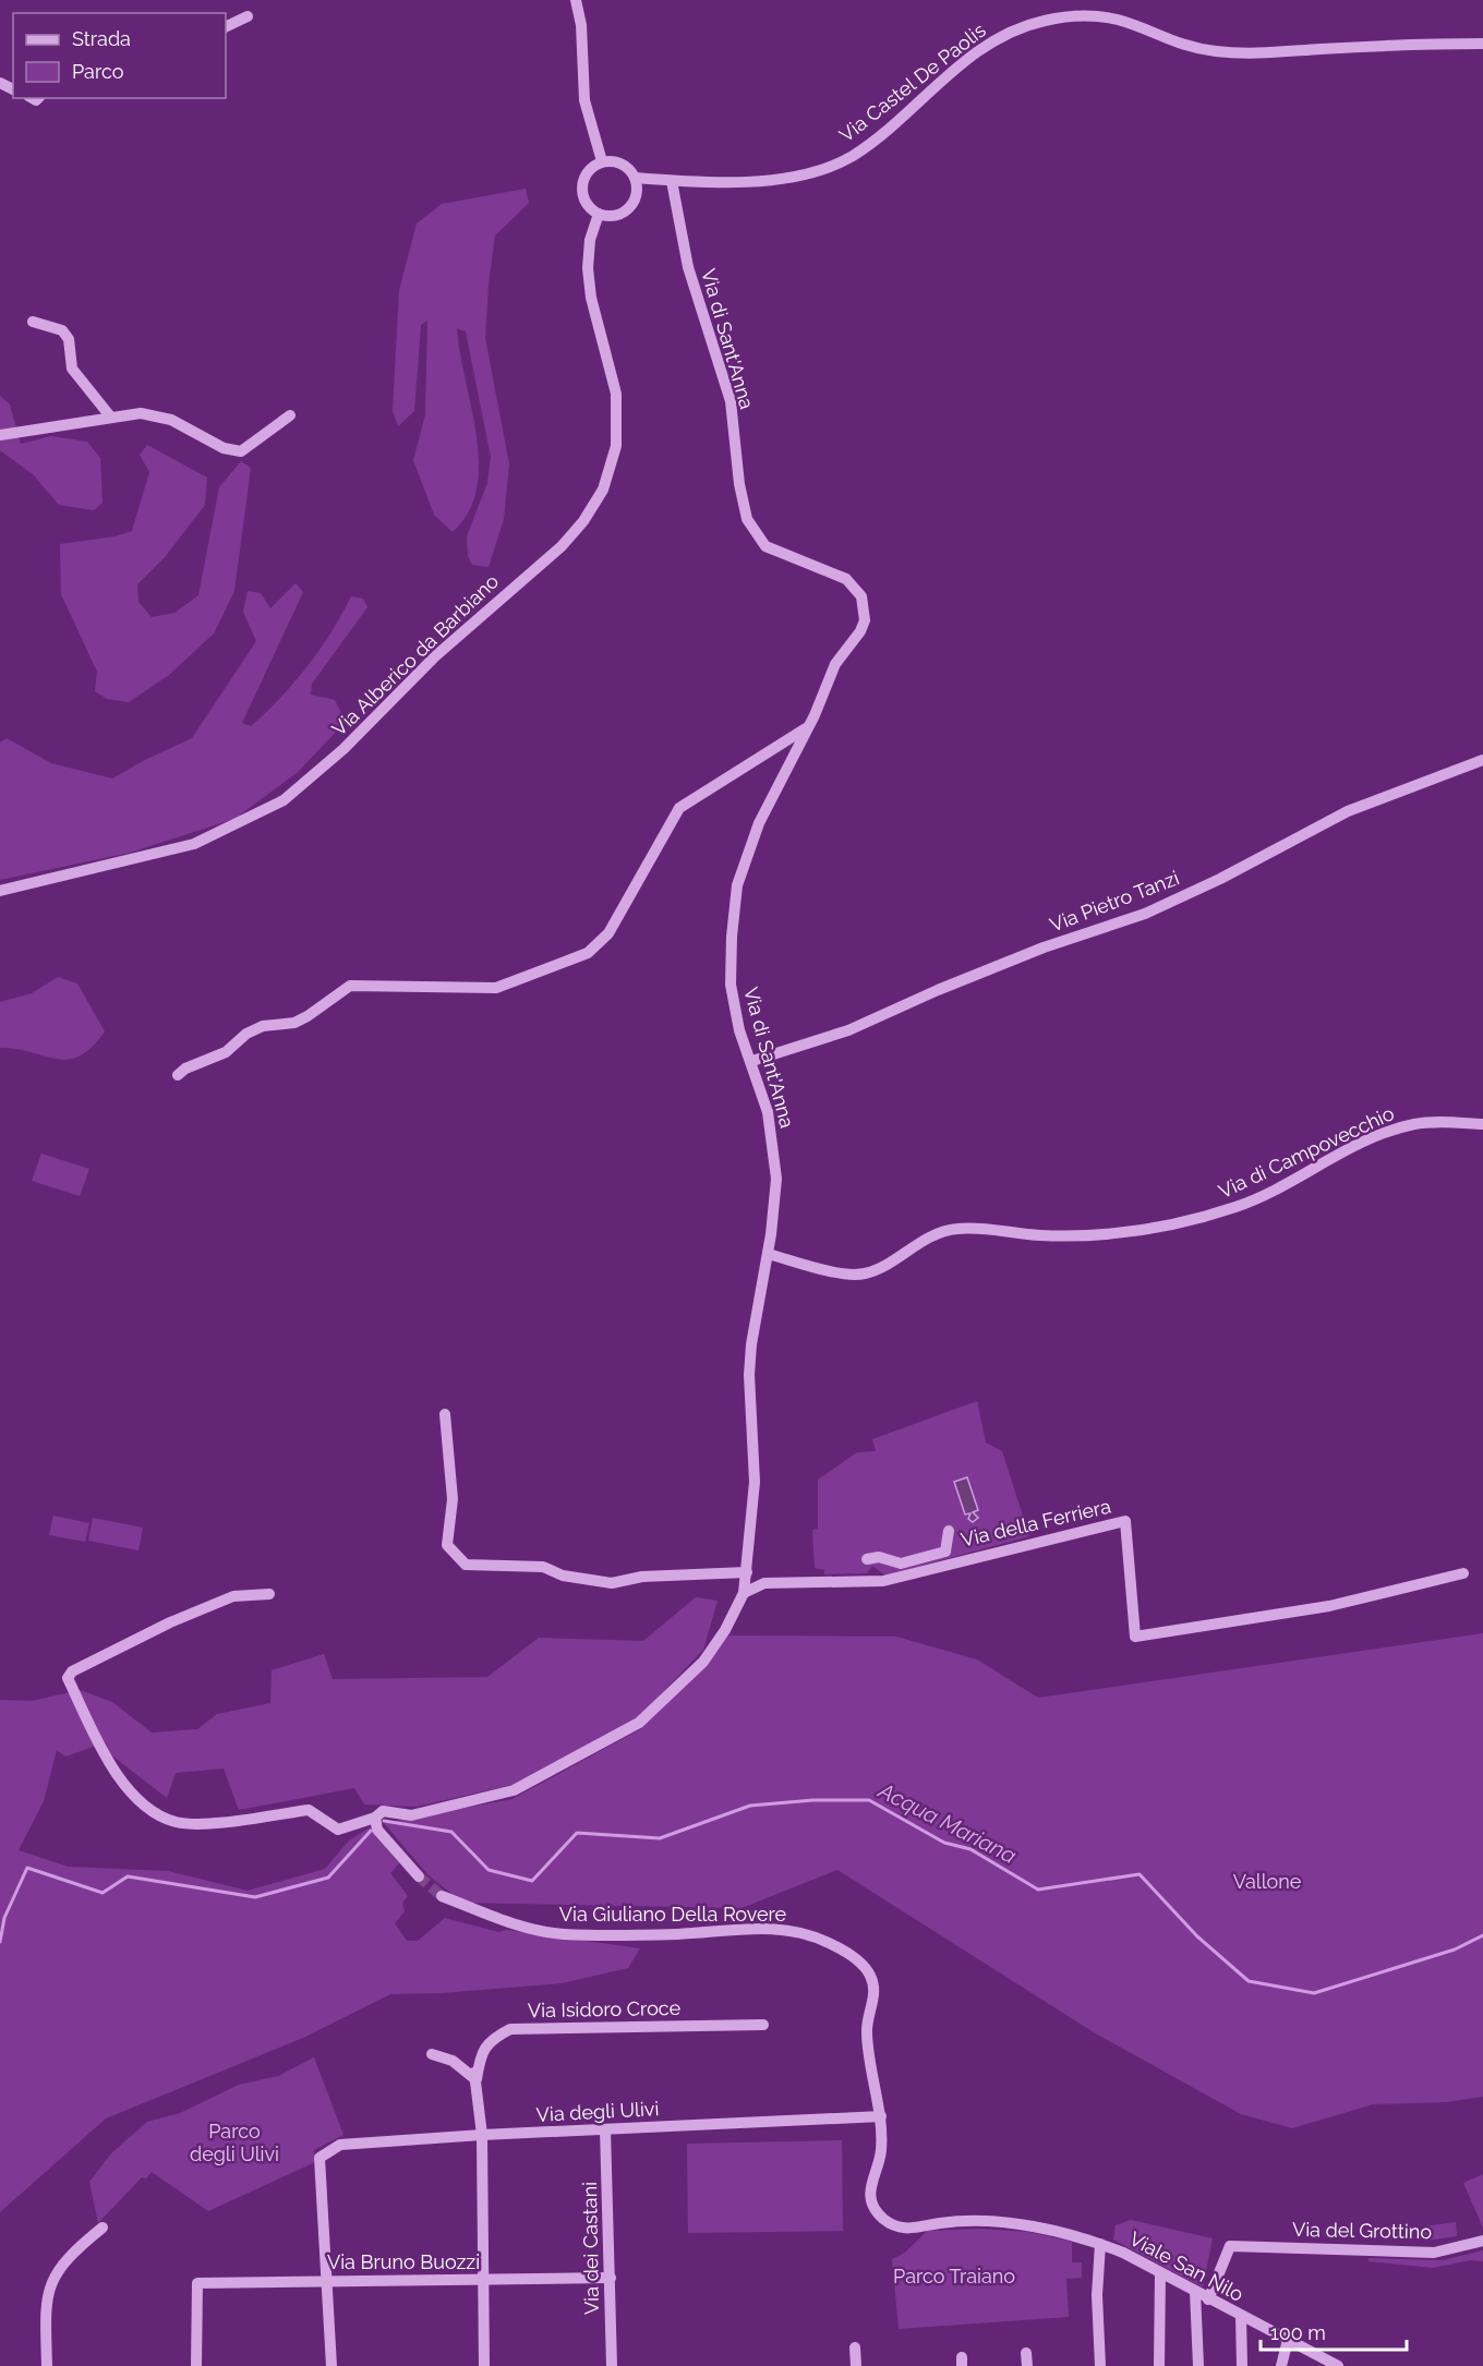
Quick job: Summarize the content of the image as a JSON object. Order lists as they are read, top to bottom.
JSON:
{
  "streets": {
    "street": [
      "Via Castel De Paolis",
      "Via di Sant'Anna",
      "Via Alberico da Barbiano",
      "Via Pietro Tanzi",
      "Via di Campovecchio",
      "Via della Ferriera",
      "Via Giuliano Della Rovere",
      "Via Isidoro Croce",
      "Via degli Ulivi",
      "Via del Grottino",
      "Via dei Castani",
      "Via Bruno Buozzi",
      "Viale San Nilo"
    ]
  },
  "crossings": [
    ["Via Castel De Paolis", "Via di Sant'Anna"],
    ["Via Castel De Paolis", "Via Alberico da Barbiano"],
    ["Via di Sant'Anna", "Via Pietro Tanzi"],
    ["Via di Sant'Anna", "Via di Campovecchio"],
    ["Via di Sant'Anna", "Via della Ferriera"],
    ["Via Giuliano Della Rovere", "Via degli Ulivi"],
    ["Via Giuliano Della Rovere", "Viale San Nilo"],
    ["Via degli Ulivi", "Via dei Castani"],
    ["Via degli Ulivi", "Via Bruno Buozzi"],
    ["Via degli Ulivi", "Viale San Nilo"],
    ["Via del Grottino", "Viale San Nilo"],
    ["Via dei Castani", "Via Bruno Buozzi"]
  ],
  "water": ["Acqua Mariana"],
  "parks": ["Vallone", "Parco degli Ulivi", "Parco Traiano"],
  "legend": ["Strada", "Parco"],
  "scale_bar": "100 m"
}
